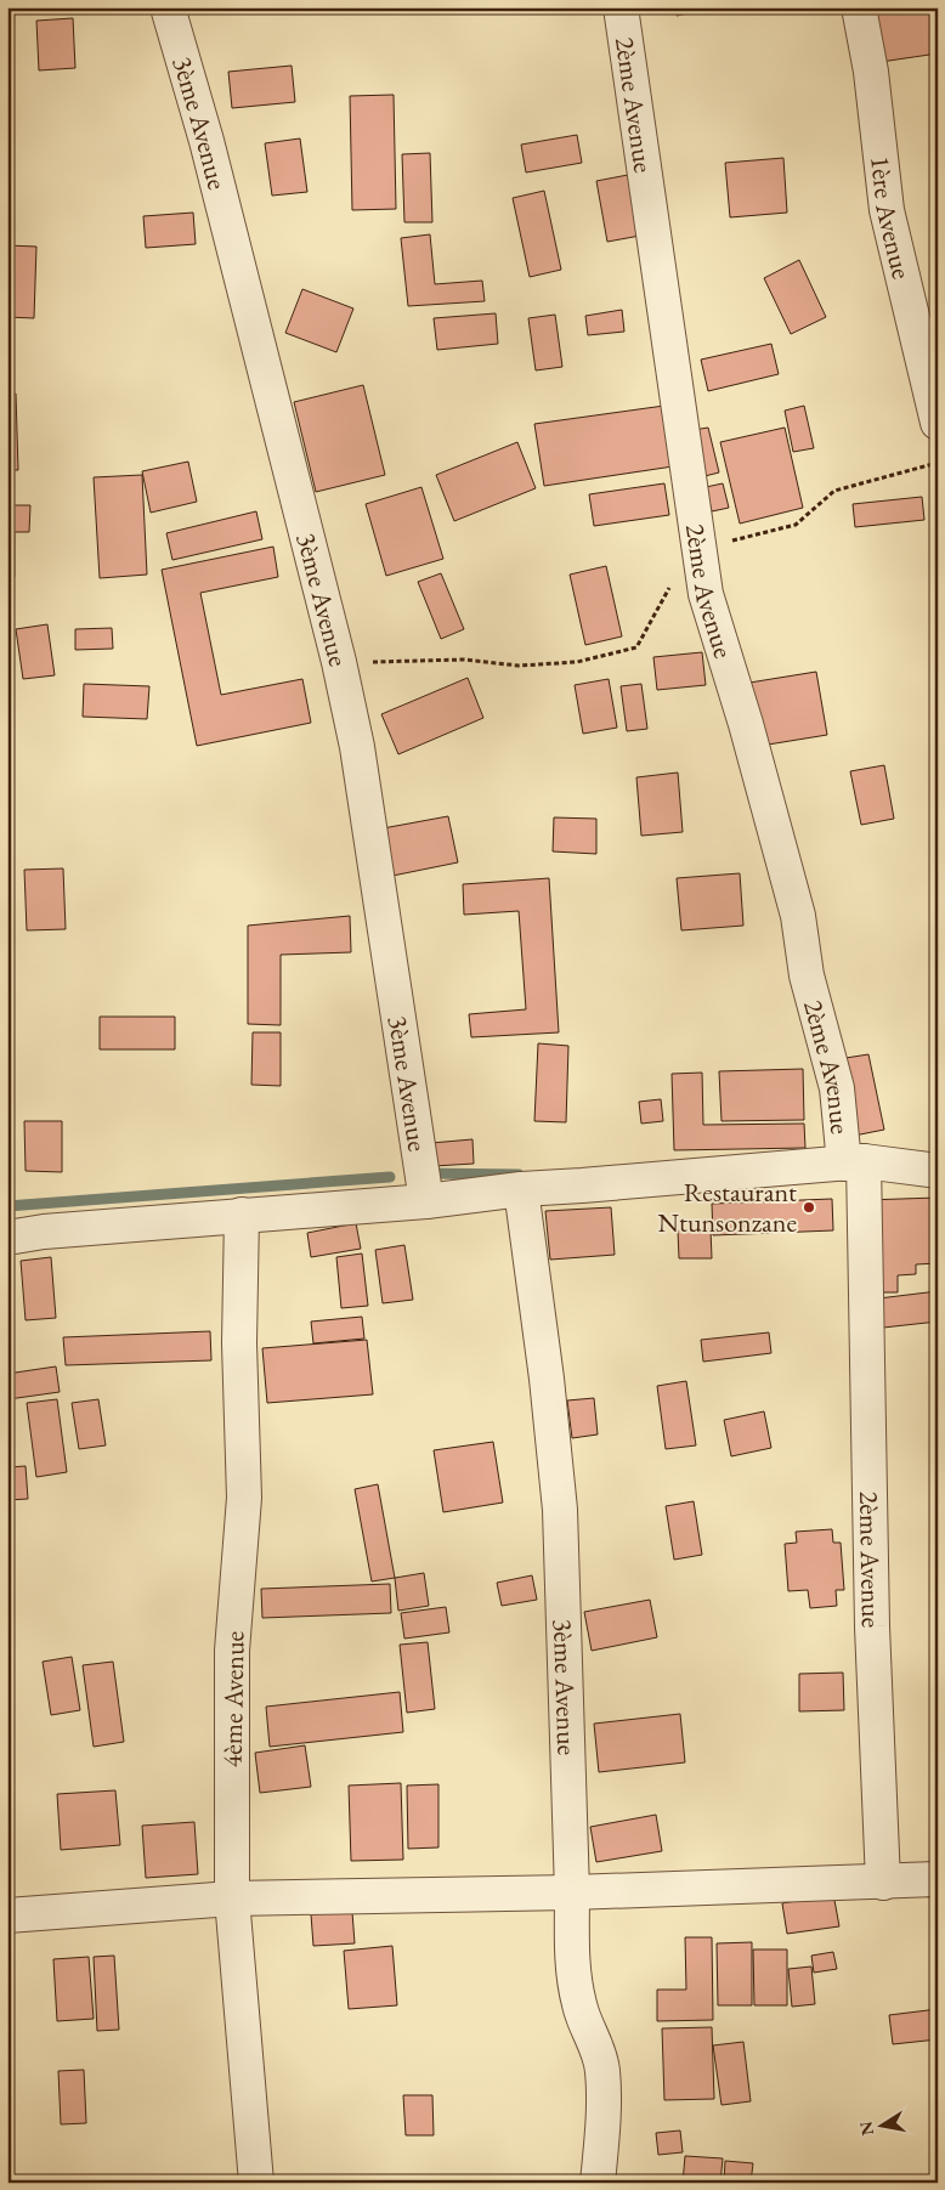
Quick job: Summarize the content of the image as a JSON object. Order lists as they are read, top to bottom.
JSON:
{
  "streets": {
    "street": [
      "2ème Avenue",
      "3ème Avenue",
      "1ère Avenue",
      "4ème Avenue"
    ]
  },
  "places": ["Restaurant Ntunsonzane"],
  "north": "left"
}
